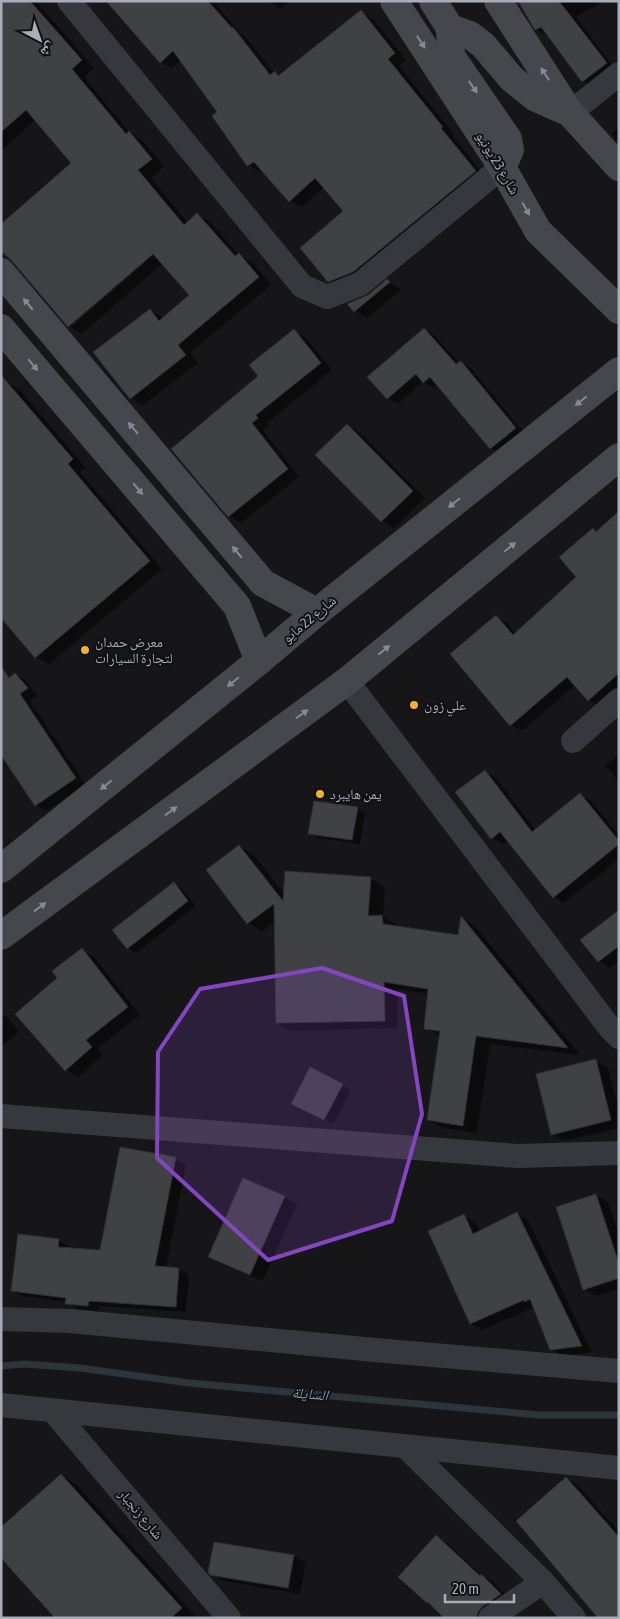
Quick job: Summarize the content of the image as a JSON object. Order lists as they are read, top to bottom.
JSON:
{
  "streets": {
    "street": ["شارع 23 يونيو", "شارع 22 مايو", "شارع زنجبار"]
  },
  "water": ["السايلة"],
  "places": ["معرض حمدان لتجارة السيارات", "علي زون", "يمن هايبرد"],
  "scale_bar": "20 m",
  "north": "bottom right"
}
